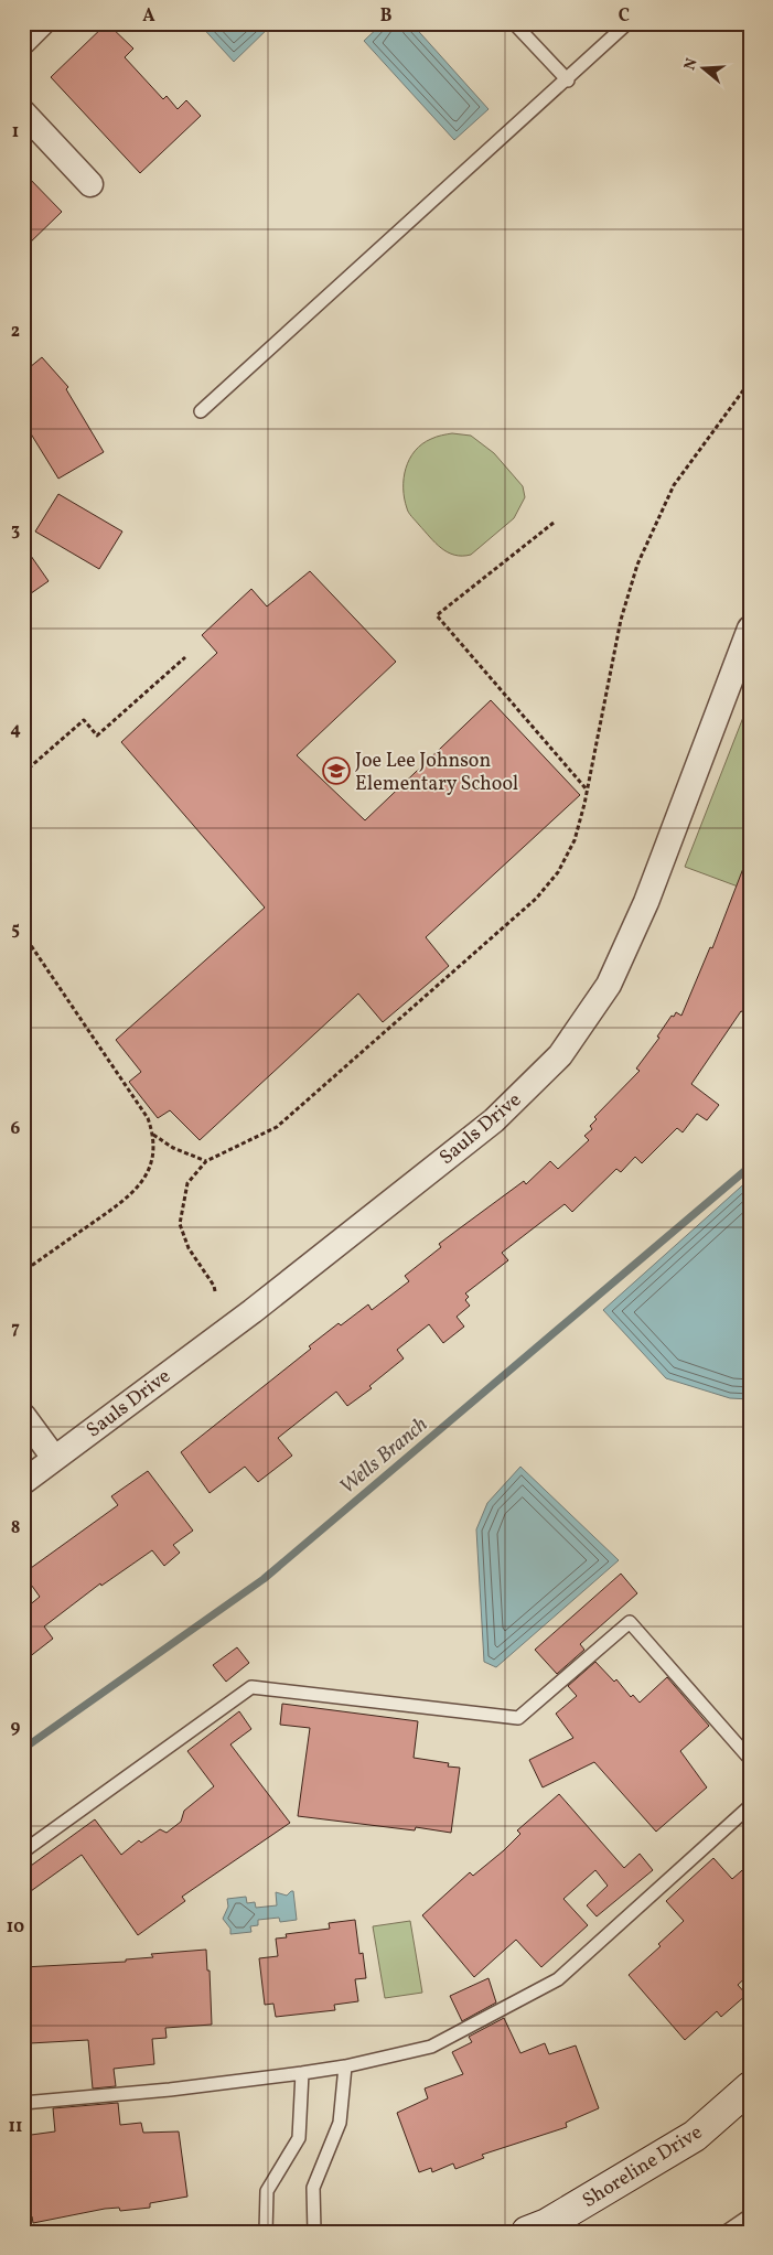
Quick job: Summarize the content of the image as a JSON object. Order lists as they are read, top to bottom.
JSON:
{
  "streets": {
    "street": ["Sauls Drive", "Shoreline Drive"]
  },
  "water": ["Wells Branch"],
  "places": {
    "school or university": ["Joe Lee Johnson Elementary School"]
  },
  "north": "left",
  "grid": {
    "columns": ["A", "B", "C"],
    "rows": [
      "1",
      "2",
      "3",
      "4",
      "5",
      "6",
      "7",
      "8",
      "9",
      "10",
      "11"
    ]
  }
}
